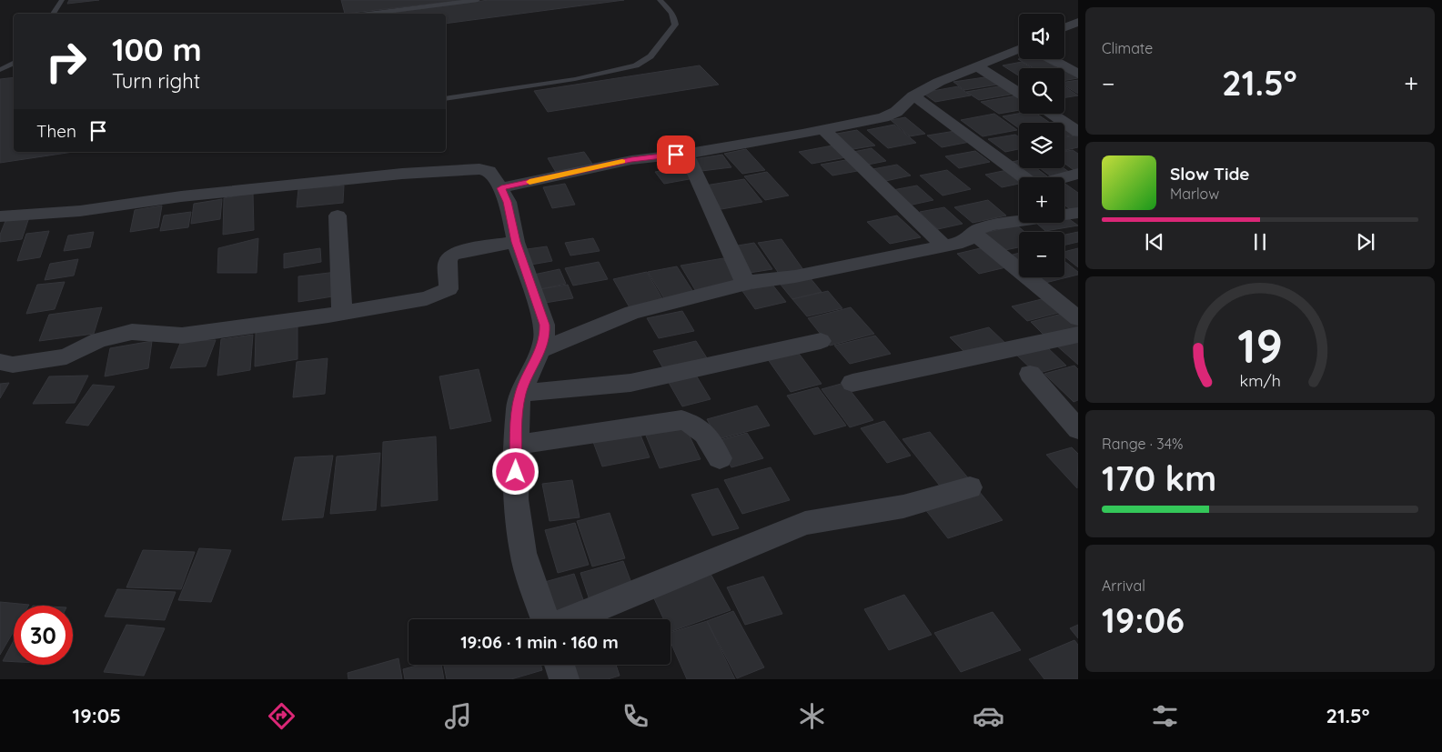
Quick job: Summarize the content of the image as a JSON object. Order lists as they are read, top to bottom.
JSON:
{
  "page": {
    "tile": [
      "Climate",
      ["Range · 34%", "170 km"],
      ["Arrival", "19:06"]
    ],
    "map_buttons": ["+", "−"],
    "turn": ["100 m", "Turn right"],
    "heat": ["−", "21.5°", "+"],
    "then": "Then",
    "song": ["Slow Tide", "Marlow"],
    "limit": "30",
    "trip": "19:06 · 1 min · 160 m",
    "tabs": ["19:05", "21.5°"],
    "gauge": ["19", "km/h"]
  }
}
